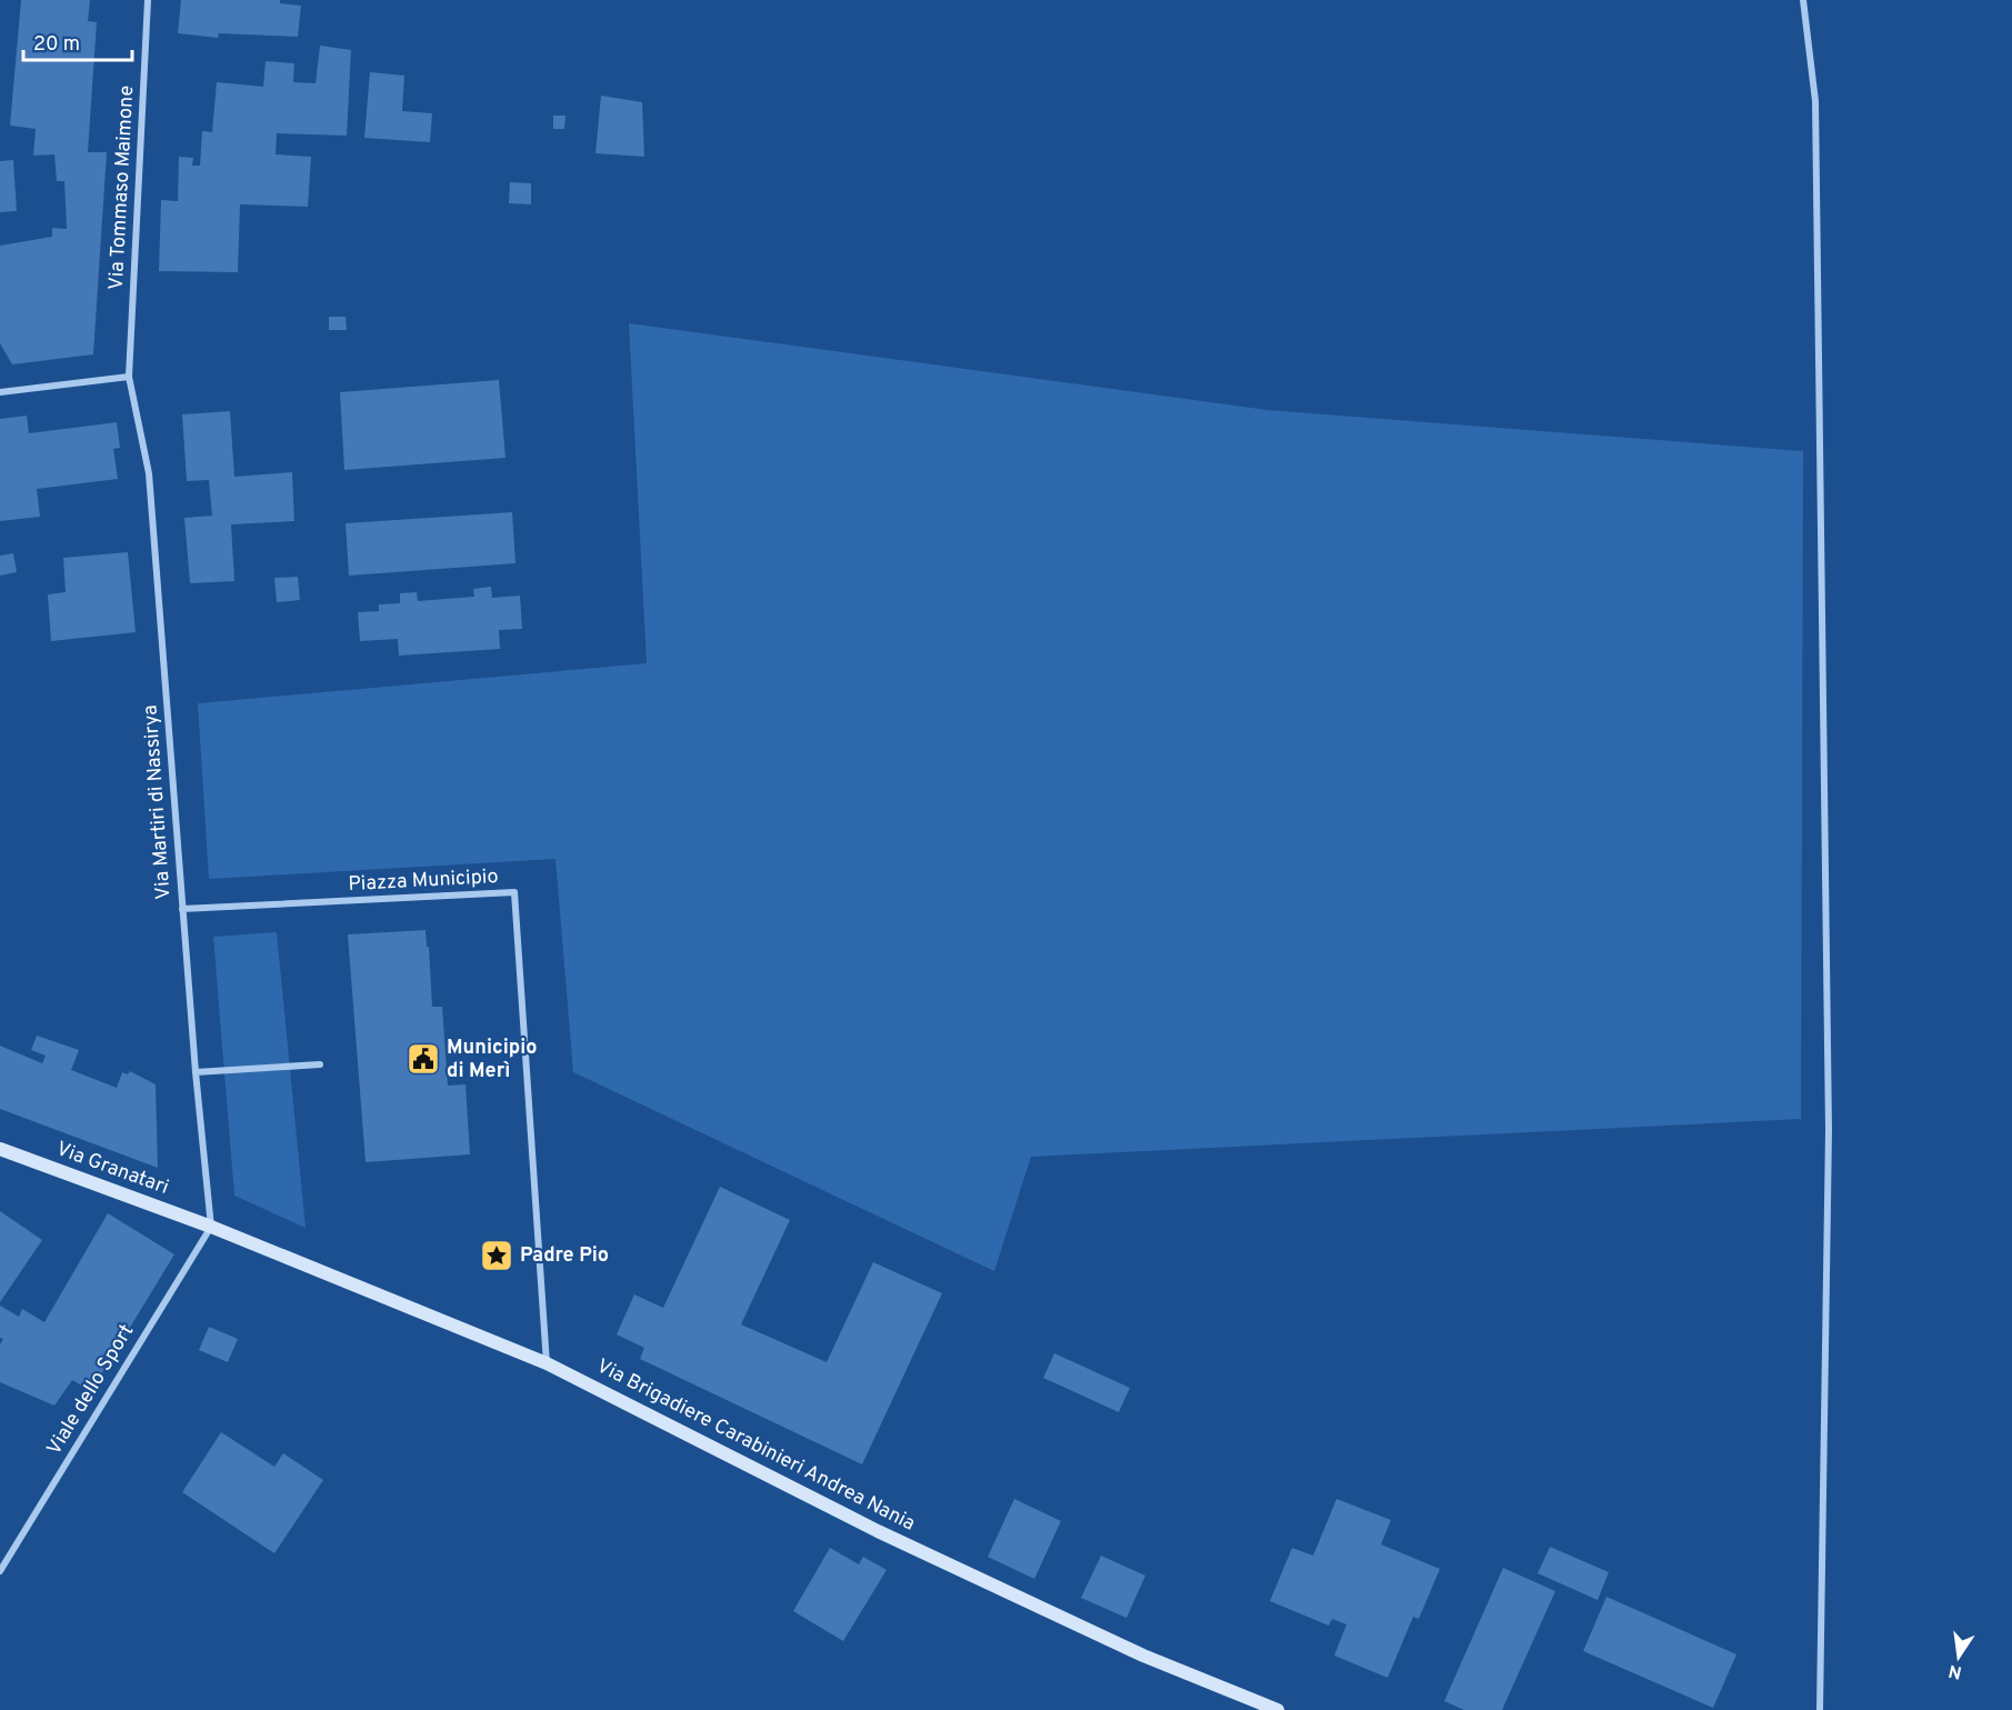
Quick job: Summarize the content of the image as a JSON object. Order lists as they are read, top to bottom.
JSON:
{
  "streets": {
    "street": [
      "Via Tommaso Maimone",
      "Via Martiri di Nassirya",
      "Piazza Municipio",
      "Via Granatari",
      "Viale dello Sport",
      "Via Brigadiere Carabinieri Andrea Nania"
    ]
  },
  "crossings": [
    ["Via Tommaso Maimone", "Via Martiri di Nassirya"],
    ["Via Martiri di Nassirya", "Piazza Municipio"],
    ["Via Martiri di Nassirya", "Via Granatari"],
    ["Via Martiri di Nassirya", "Viale dello Sport"],
    ["Via Martiri di Nassirya", "Via Brigadiere Carabinieri Andrea Nania"],
    ["Piazza Municipio", "Via Brigadiere Carabinieri Andrea Nania"],
    ["Via Granatari", "Viale dello Sport"],
    ["Via Granatari", "Via Brigadiere Carabinieri Andrea Nania"],
    ["Viale dello Sport", "Via Brigadiere Carabinieri Andrea Nania"]
  ],
  "places": {
    "public building": ["Municipio di Merì"],
    "place": ["Padre Pio"]
  },
  "scale_bar": "20 m",
  "north": "bottom"
}
